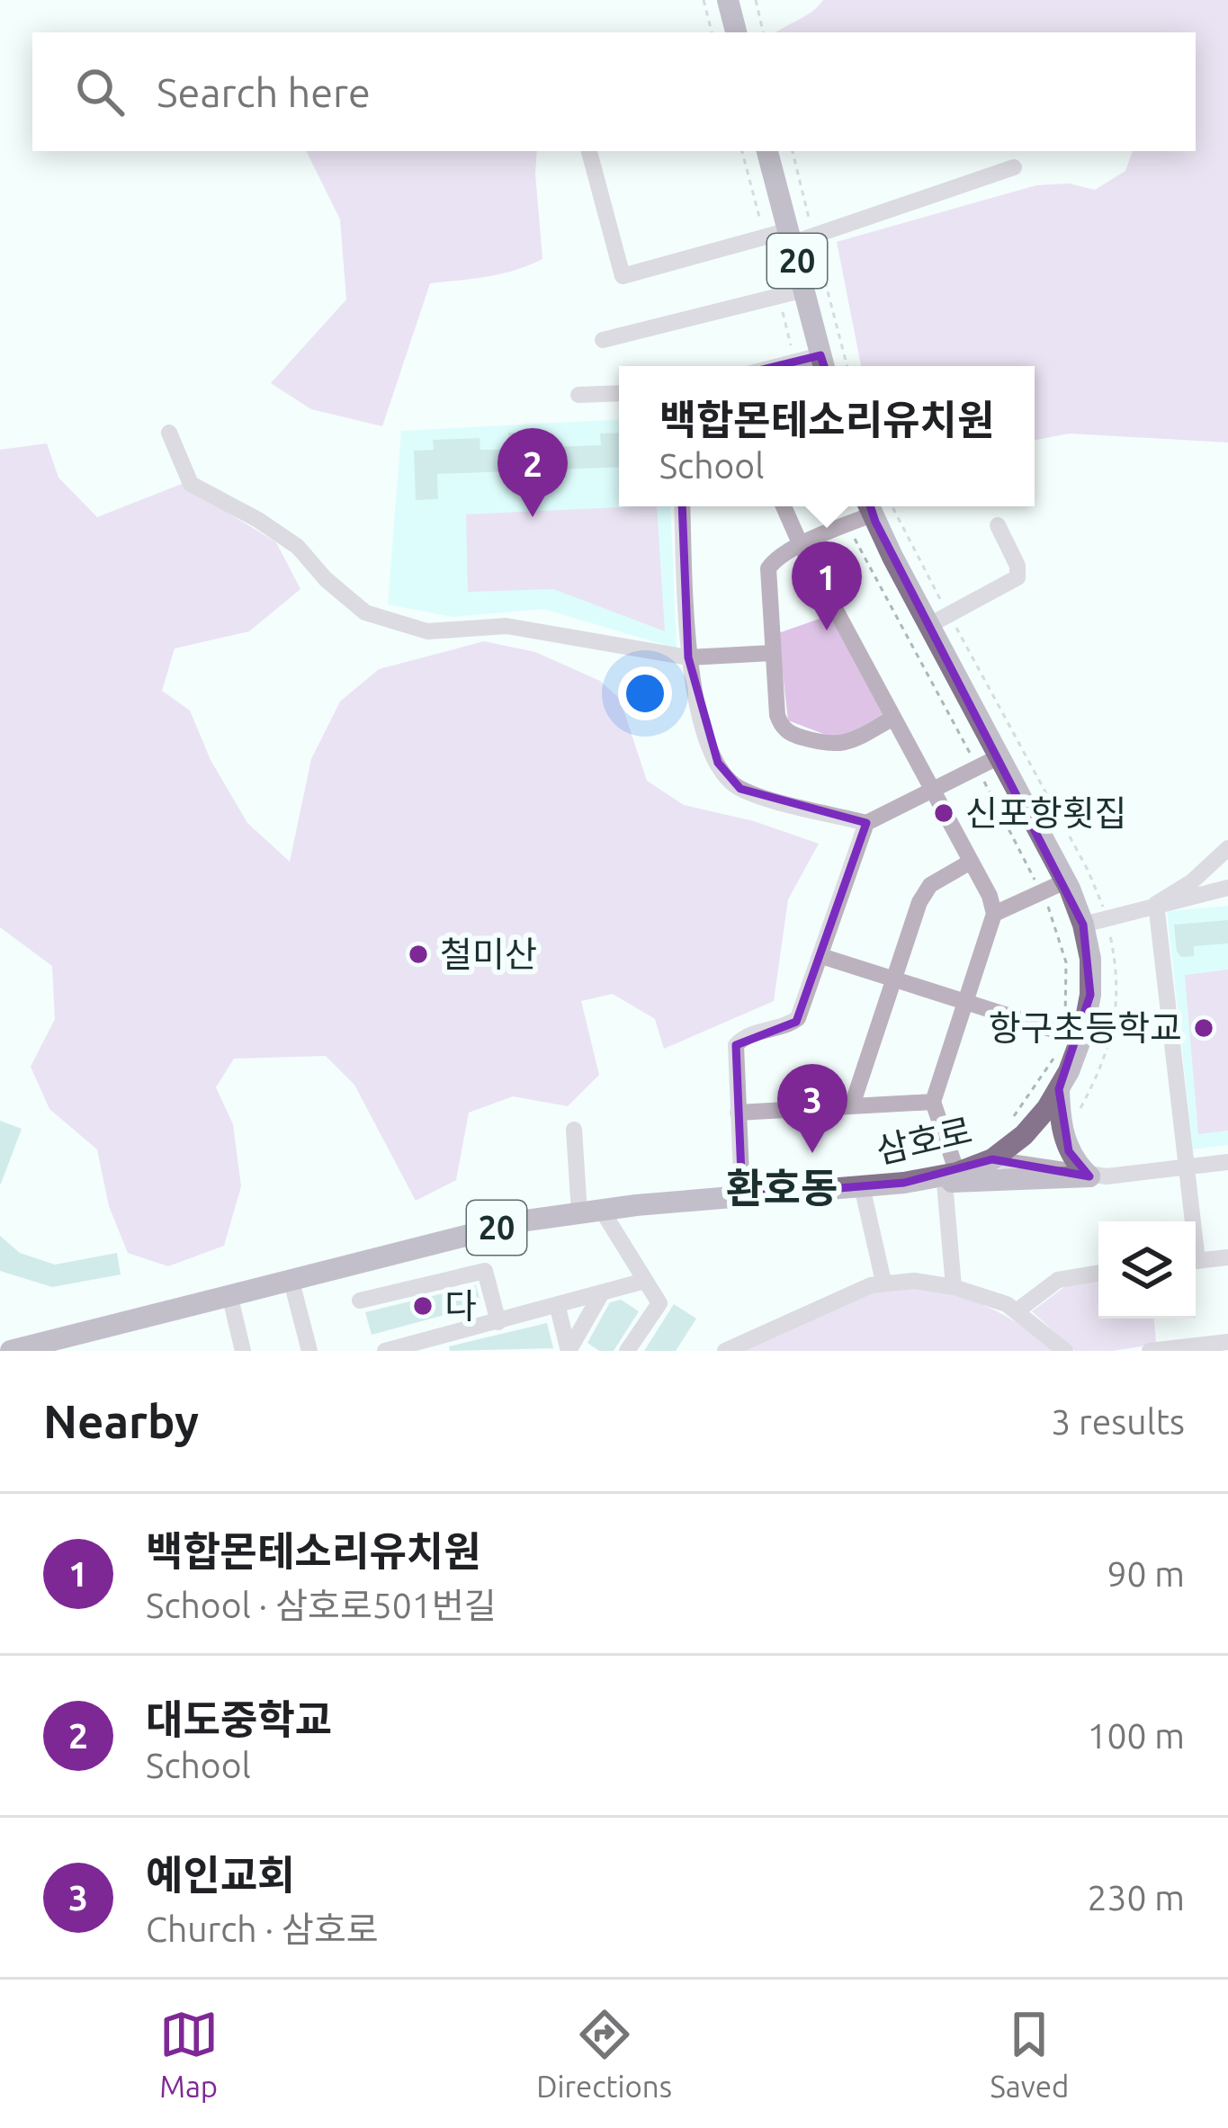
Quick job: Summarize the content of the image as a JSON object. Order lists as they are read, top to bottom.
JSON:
{
  "streets": {
    "main road": ["20", "삼호로"]
  },
  "districts": ["환호동"],
  "places": [
    "신포항횟집",
    "철미산",
    "항구초등학교",
    "다"
  ],
  "page": {
    "search": "Search here",
    "popup": ["백합몬테소리유치원", "School"],
    "pins": ["2", "1", "3"],
    "heading": ["Nearby", "3 results"],
    "list": [
      {
        "mark": "1",
        "name": "백합몬테소리유치원",
        "note": "School · 삼호로501번길",
        "value": "90 m"
      },
      {
        "mark": "2",
        "name": "대도중학교",
        "note": "School",
        "value": "100 m"
      },
      {
        "mark": "3",
        "name": "예인교회",
        "note": "Church · 삼호로",
        "value": "230 m"
      }
    ],
    "nav": ["Map", "Directions", "Saved"]
  }
}
